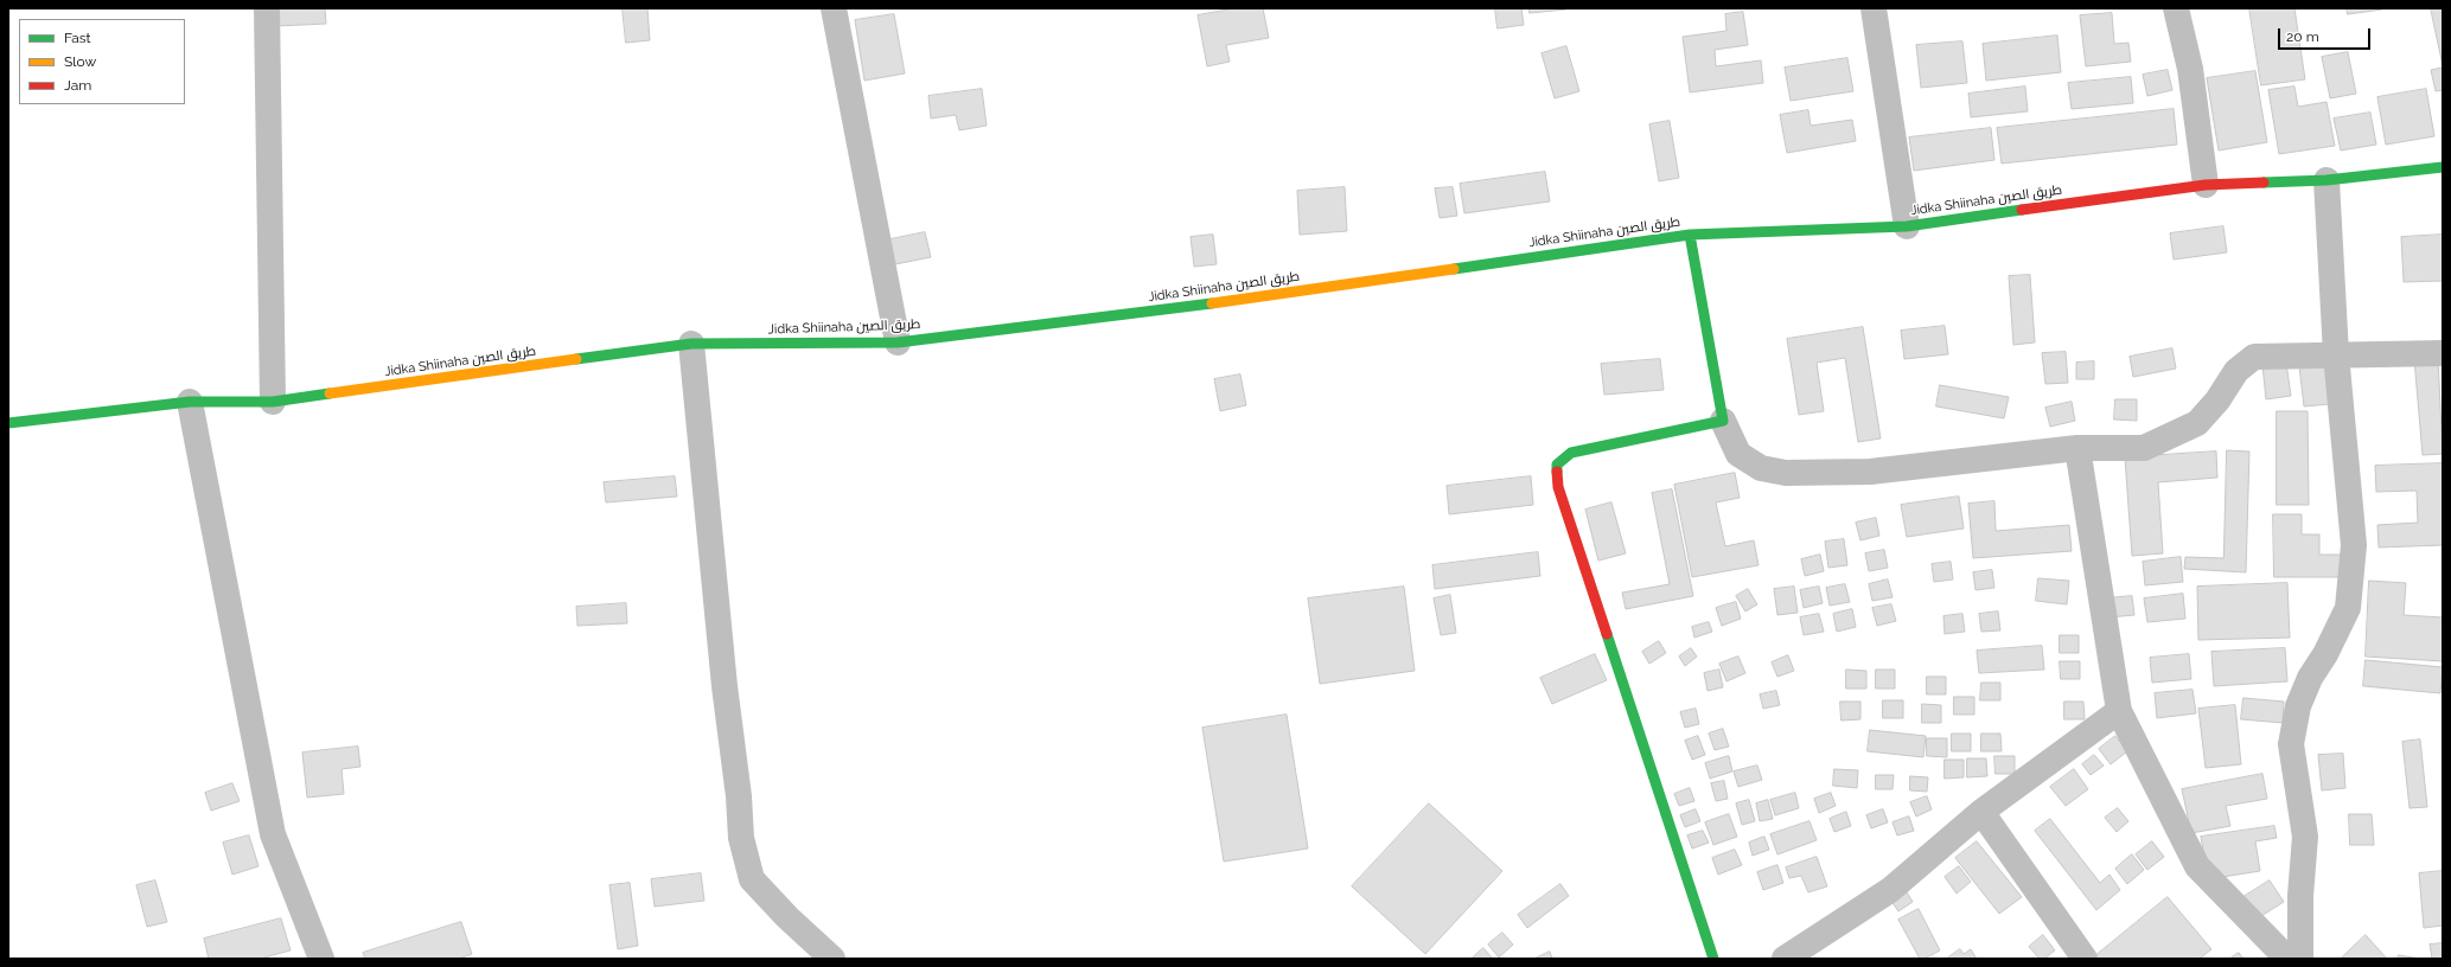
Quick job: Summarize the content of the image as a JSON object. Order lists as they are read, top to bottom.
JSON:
{
  "streets": {
    "main road": ["Jidka Shiinaha طريق الصين"]
  },
  "legend": ["Fast", "Slow", "Jam"],
  "scale_bar": "20 m"
}
